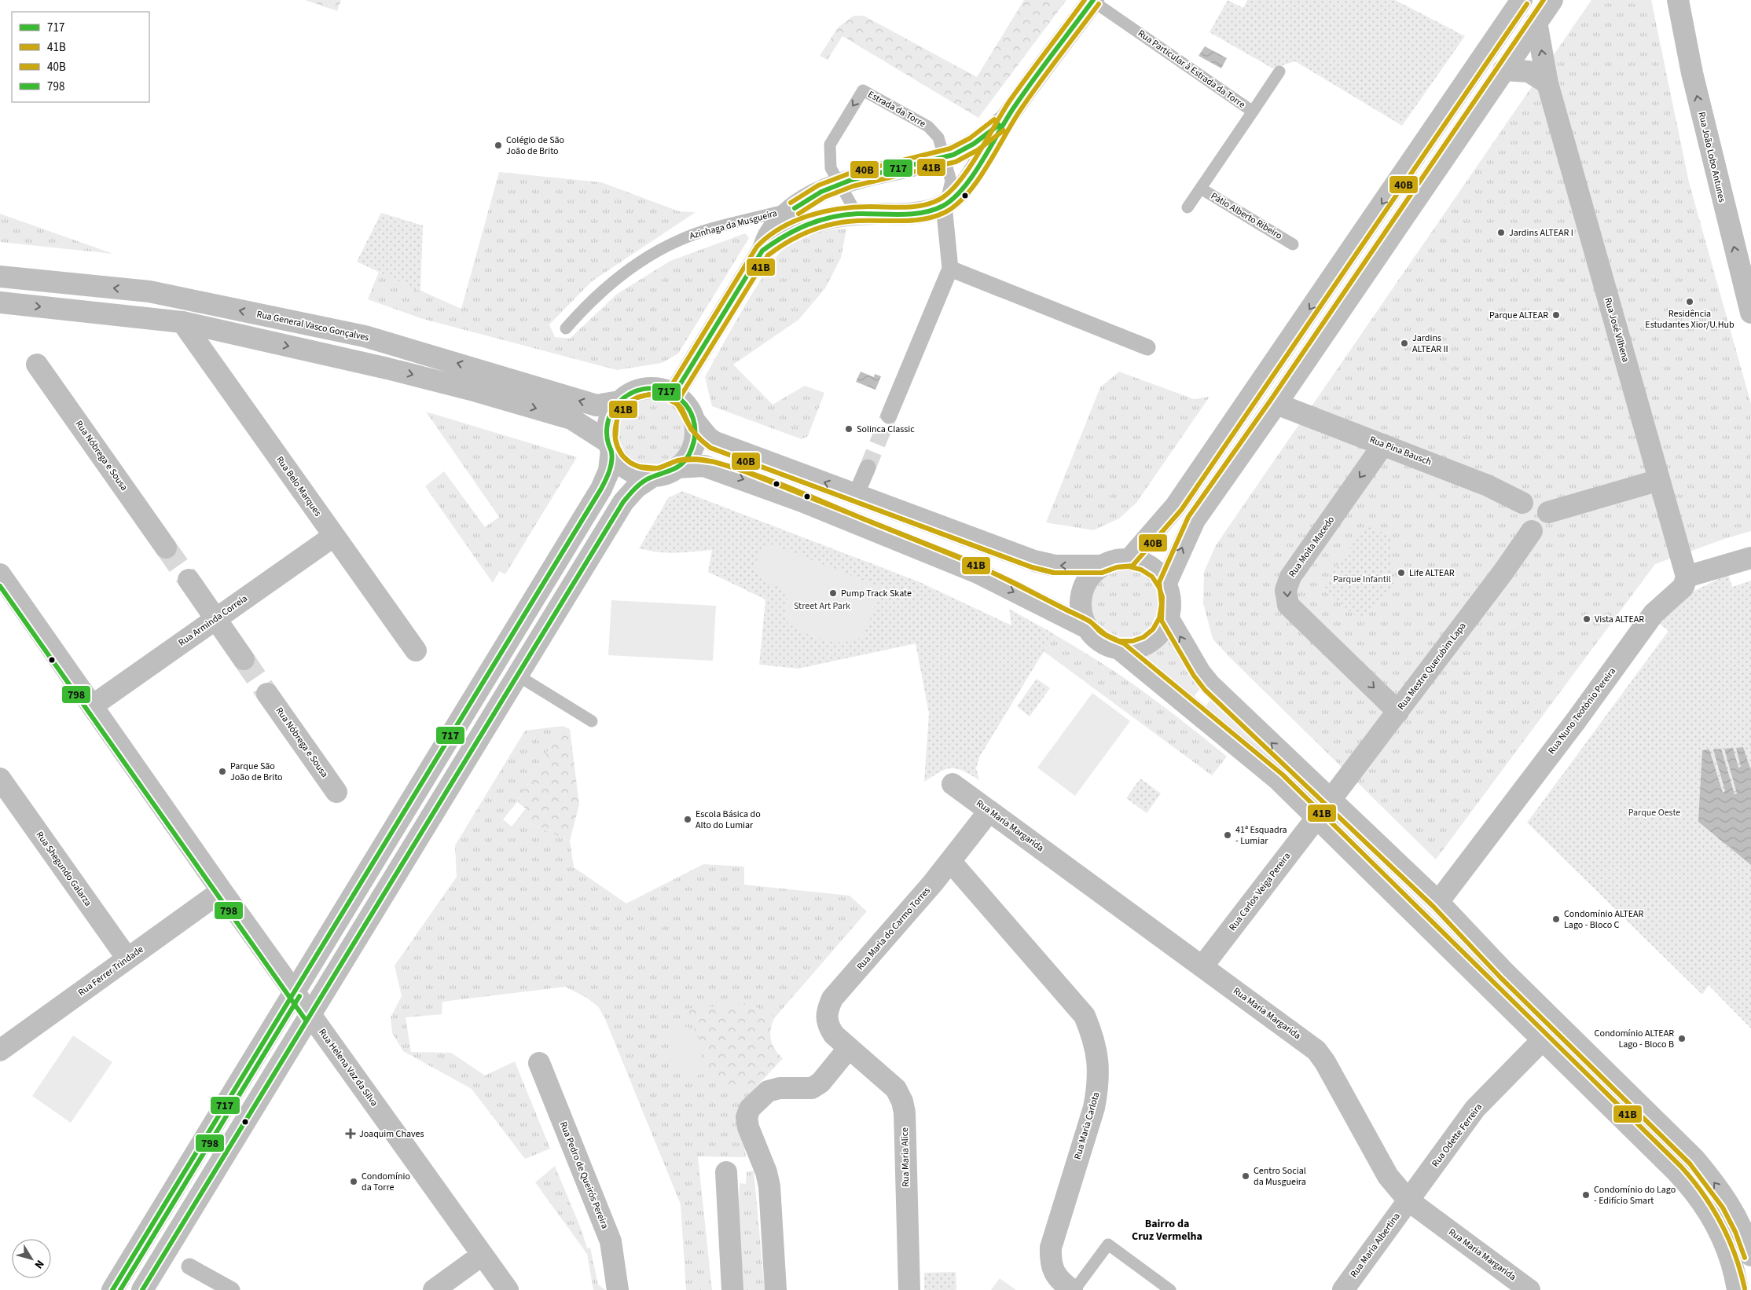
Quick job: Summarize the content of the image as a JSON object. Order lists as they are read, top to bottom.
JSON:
{
  "streets": {
    "street": [
      "Rua João Lobo Antunes",
      "Rua General Vasco Gonçalves",
      "Rua José Vilhena",
      "Rua Pina Bausch",
      "Rua Nóbrega e Sousa",
      "Rua Belo Marques",
      "Rua Moita Macedo",
      "Rua Arminda Correia",
      "Rua Mestre Querubim Lapa",
      "Rua Nuno Teotónio Pereira",
      "Rua Maria Margarida",
      "Rua Shegundo Galarza",
      "Rua Carlos Veiga Pereira",
      "Rua Maria do Carmo Torres",
      "Rua Ferrer Trindade",
      "Rua Helena Vaz da Silva",
      "Rua Maria Carlota",
      "Rua Odette Ferreira",
      "Rua Maria Alice",
      "Rua Pedro de Queirós Pereira",
      "Rua Maria Albertina"
    ],
    "lane": [
      "Rua Particular à Estrada da Torre",
      "Estrada da Torre",
      "Pátio Alberto Ribeiro",
      "Azinhaga da Musgueira"
    ]
  },
  "crossings": [
    ["Rua Particular à Estrada da Torre", "Pátio Alberto Ribeiro"],
    ["Rua José Vilhena", "Rua Nuno Teotónio Pereira"],
    ["Rua Pina Bausch", "Rua Moita Macedo"],
    ["Rua Pina Bausch", "Rua Mestre Querubim Lapa"],
    ["Rua Belo Marques", "Rua Arminda Correia"],
    ["Rua Moita Macedo", "Rua Mestre Querubim Lapa"],
    ["Rua Arminda Correia", "Rua Helena Vaz da Silva"],
    ["Rua Maria Margarida", "Rua Carlos Veiga Pereira"],
    ["Rua Maria Margarida", "Rua Maria do Carmo Torres"],
    ["Rua Maria Margarida", "Rua Odette Ferreira"],
    ["Rua Maria Margarida", "Rua Maria Albertina"],
    ["Rua Shegundo Galarza", "Rua Ferrer Trindade"],
    ["Rua Maria do Carmo Torres", "Rua Maria Carlota"],
    ["Rua Maria do Carmo Torres", "Rua Maria Alice"],
    ["Rua Ferrer Trindade", "Rua Helena Vaz da Silva"],
    ["Rua Odette Ferreira", "Rua Maria Albertina"]
  ],
  "one_way": ["Rua João Lobo Antunes"],
  "districts": ["Bairro da Cruz Vermelha"],
  "parks": ["Parque Infantil", "Street Art Park", "Parque Oeste"],
  "places": {
    "other": [
      "Colégio de São João de Brito",
      "Jardins ALTEAR I",
      "Residência Estudantes Xior/U.Hub",
      "Parque ALTEAR",
      "Jardins ALTEAR II",
      "Solinca Classic",
      "Life ALTEAR",
      "Pump Track Skate",
      "Vista ALTEAR",
      "Parque São João de Brito",
      "Escola Básica do Alto do Lumiar",
      "41ª Esquadra - Lumiar",
      "Condomínio ALTEAR Lago - Bloco C",
      "Condomínio ALTEAR Lago - Bloco B",
      "Centro Social da Musgueira",
      "Condomínio da Torre",
      "Condomínio do Lago - Edifício Smart"
    ],
    "health": ["Joaquim Chaves"]
  },
  "lines": [
    "transit line 717",
    "transit line 40B",
    "transit line 41B",
    "transit line 798"
  ],
  "legend": [
    "717",
    "41B",
    "40B",
    "798"
  ],
  "north": "bottom right"
}
